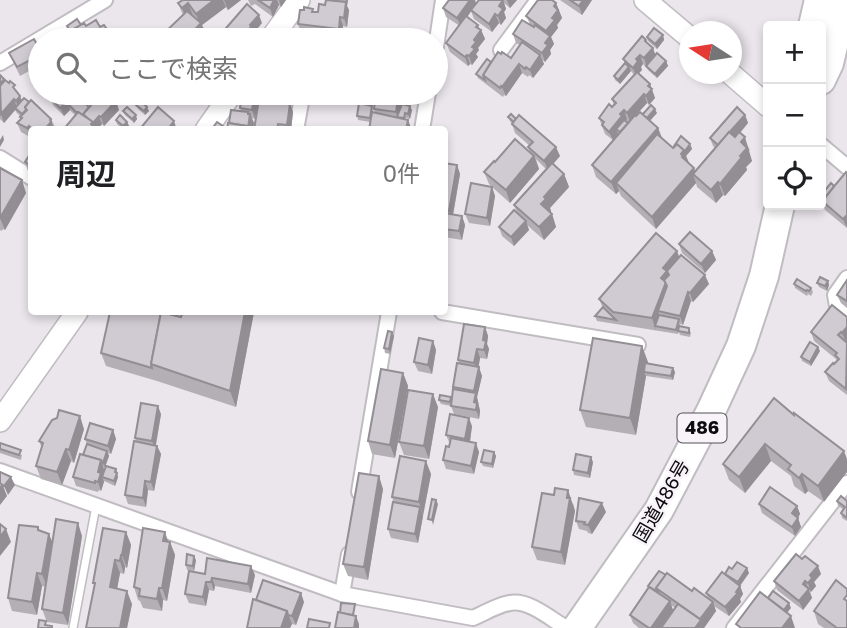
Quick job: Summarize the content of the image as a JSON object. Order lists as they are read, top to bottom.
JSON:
{
  "streets": {
    "highway": ["486", "国道486号"]
  },
  "north": "left",
  "page": {
    "map_buttons": ["+", "−"],
    "search": "ここで検索",
    "heading": ["周辺", "0件"]
  }
}
